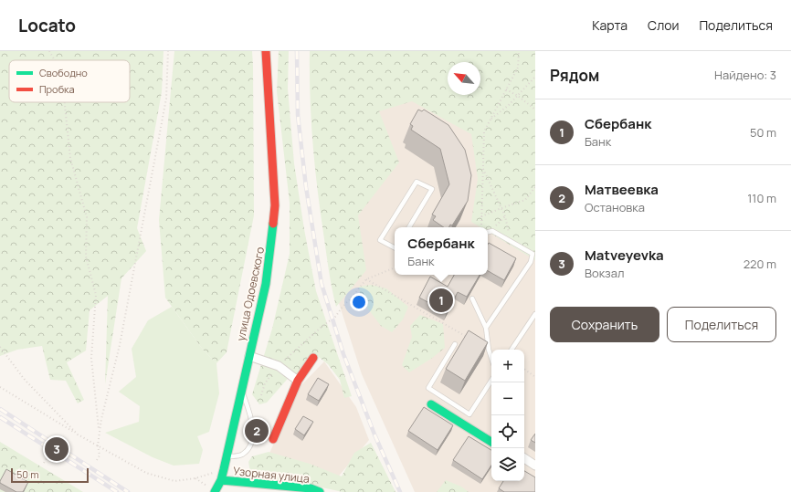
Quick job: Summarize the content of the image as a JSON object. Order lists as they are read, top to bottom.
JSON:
{
  "streets": {
    "street": ["улица Одоевского", "Узорная улица"]
  },
  "crossings": [
    ["улица Одоевского", "Узорная улица"]
  ],
  "legend": ["Свободно", "Пробка"],
  "scale_bar": "50 m",
  "north": "top left",
  "page": {
    "header": "Locato",
    "nav": ["Карта", "Слои", "Поделиться"],
    "heading": ["Рядом", "Найдено: 3"],
    "list": [
      {
        "mark": "1",
        "name": "Сбербанк",
        "note": "Банк",
        "value": "50 m"
      },
      {
        "mark": "2",
        "name": "Матвеевка",
        "note": "Остановка",
        "value": "110 m"
      },
      {
        "mark": "3",
        "name": "Matveyevka",
        "note": "Вокзал",
        "value": "220 m"
      }
    ],
    "popup": ["Сбербанк", "Банк"],
    "pins": ["1", "2", "3"],
    "buttons": ["Сохранить", "Поделиться"],
    "map_buttons": ["+", "−"],
    "scale": "50 m"
  }
}
